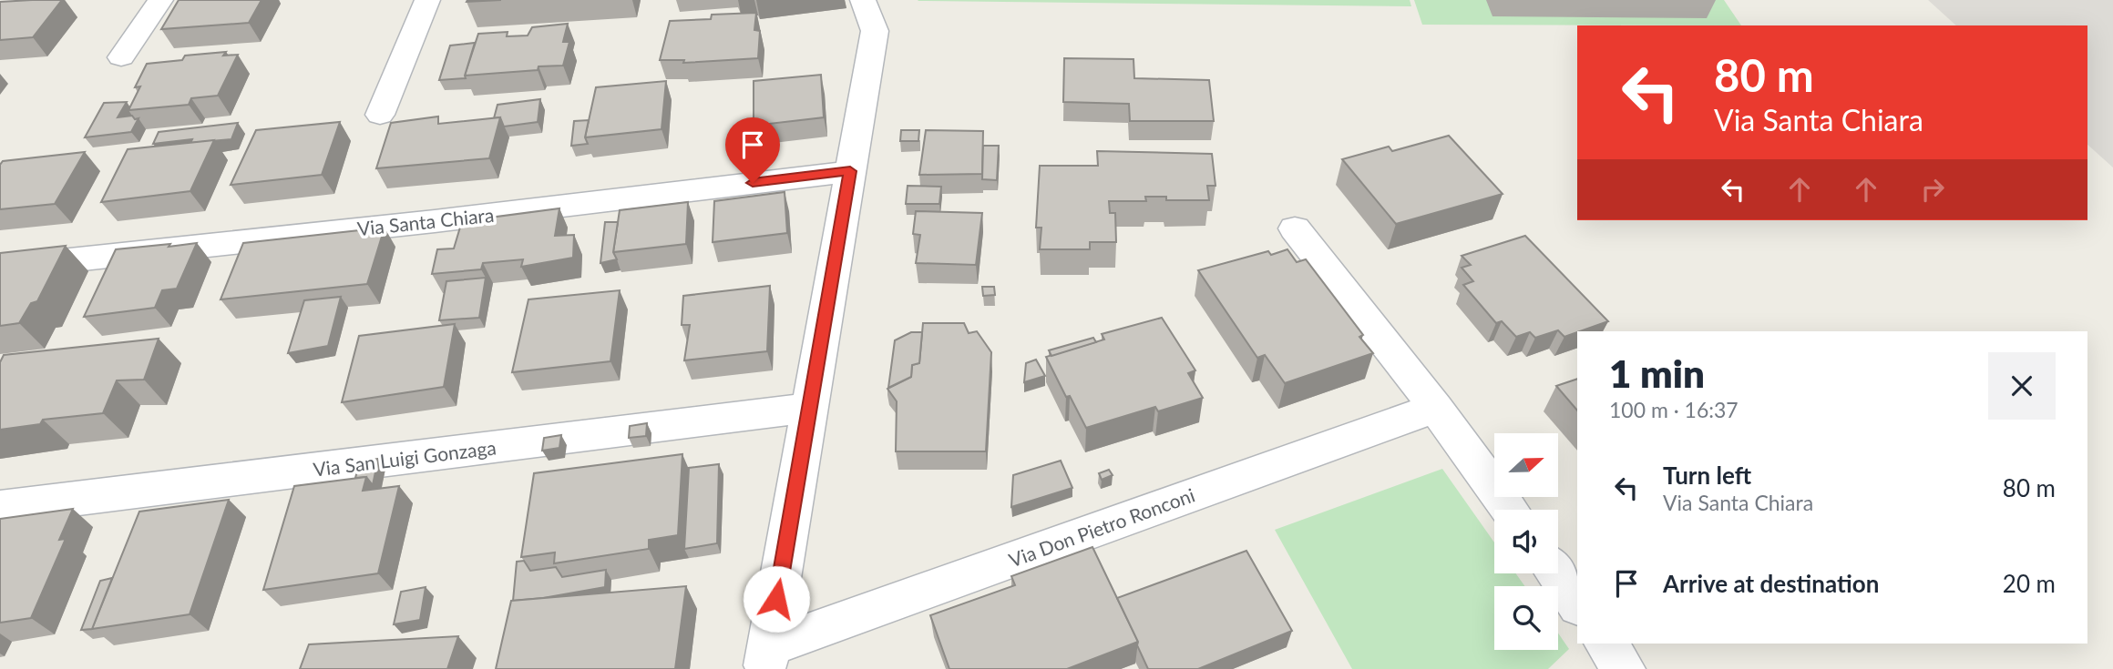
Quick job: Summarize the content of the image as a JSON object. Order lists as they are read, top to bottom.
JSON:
{
  "streets": {
    "street": ["Via Santa Chiara", "Via San Luigi Gonzaga", "Via Don Pietro Ronconi"]
  },
  "north": "right",
  "page": {
    "turn": ["80 m", "Via Santa Chiara"],
    "heading": ["1 min", "100 m · 16:37"],
    "list": [
      {
        "name": "Turn left",
        "note": "Via Santa Chiara",
        "value": "80 m"
      },
      {
        "name": "Arrive at destination",
        "value": "20 m"
      }
    ]
  }
}
